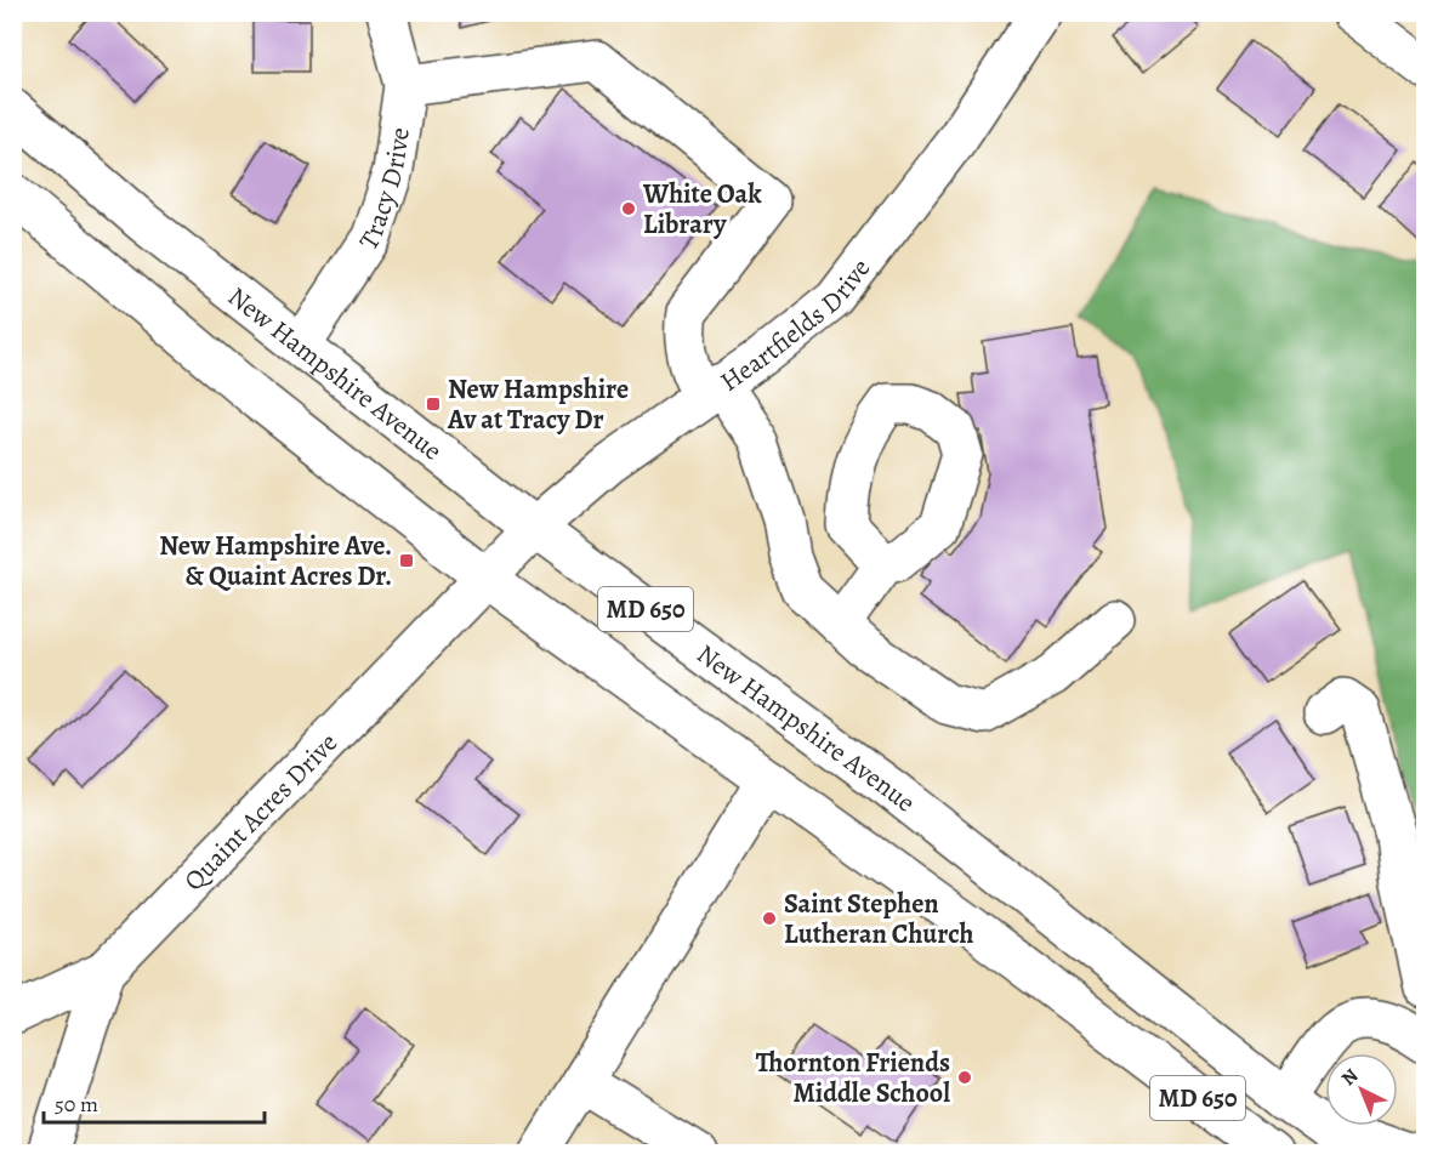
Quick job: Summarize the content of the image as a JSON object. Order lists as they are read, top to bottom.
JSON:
{
  "streets": {
    "main road": [
      "Tracy Drive",
      "Heartfields Drive",
      "New Hampshire Avenue",
      "MD 650",
      "Quaint Acres Drive"
    ]
  },
  "crossings": [
    ["Tracy Drive", "New Hampshire Avenue"],
    ["Heartfields Drive", "New Hampshire Avenue"],
    ["Heartfields Drive", "MD 650"],
    ["Heartfields Drive", "Quaint Acres Drive"],
    ["MD 650", "Quaint Acres Drive"]
  ],
  "places": {
    "other": ["White Oak Library", "Saint Stephen Lutheran Church", "Thornton Friends Middle School"],
    "transit": ["New Hampshire Av at Tracy Dr", "New Hampshire Ave. & Quaint Acres Dr."]
  },
  "scale_bar": "50 m",
  "north": "top left"
}
